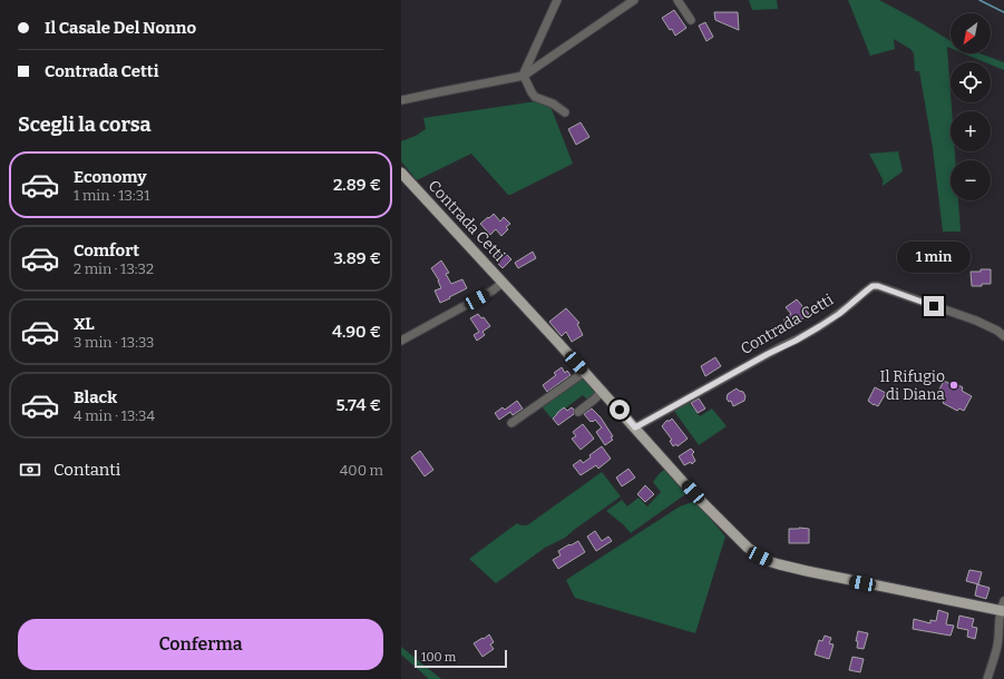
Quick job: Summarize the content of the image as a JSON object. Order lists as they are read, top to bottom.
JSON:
{
  "streets": {
    "main road": ["Contrada Cetti"]
  },
  "places": ["Il Rifugio di Diana"],
  "scale_bar": "100 m",
  "north": "bottom left",
  "page": {
    "banner": ["Il Casale Del Nonno", "Contrada Cetti"],
    "map_buttons": ["+", "−"],
    "heading": "Scegli la corsa",
    "list": [
      {
        "name": "Economy",
        "note": "1 min · 13:31",
        "value": "2.89 €"
      },
      {
        "name": "Comfort",
        "note": "2 min · 13:32",
        "value": "3.89 €"
      },
      {
        "name": "XL",
        "note": "3 min · 13:33",
        "value": "4.90 €"
      },
      {
        "name": "Black",
        "note": "4 min · 13:34",
        "value": "5.74 €"
      }
    ],
    "bubble": "1 min",
    "pay": ["Contanti", "400 m"],
    "buttons": "Conferma",
    "scale": "100 m"
  }
}
